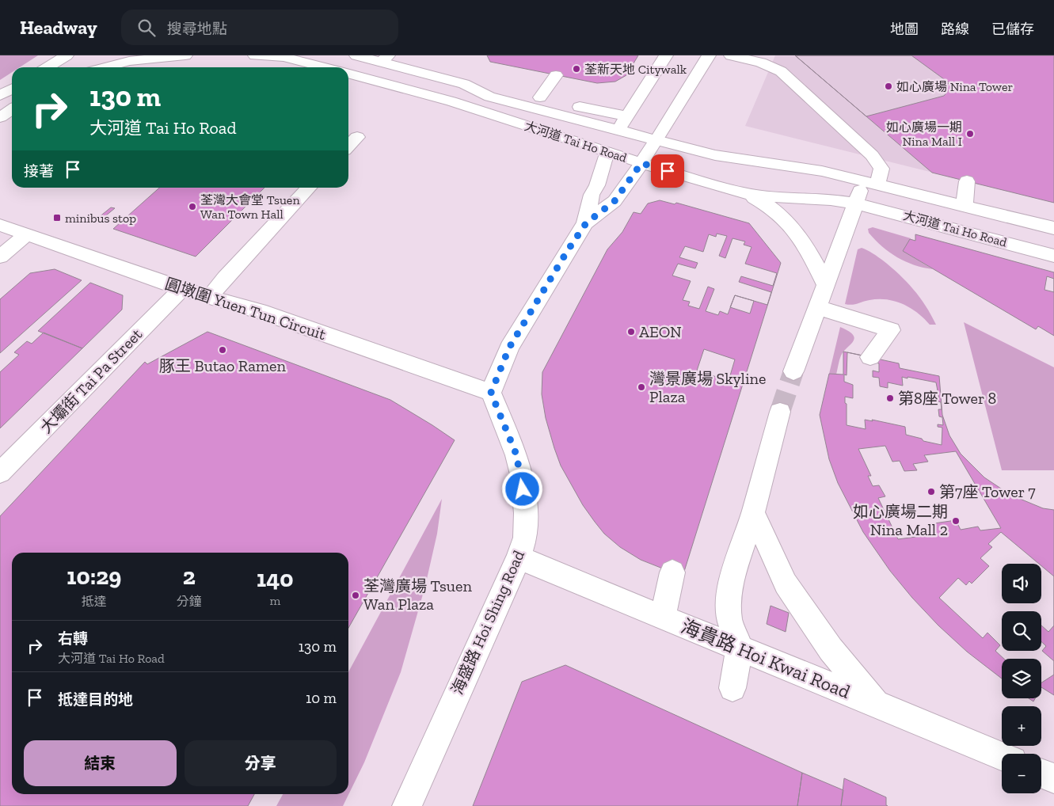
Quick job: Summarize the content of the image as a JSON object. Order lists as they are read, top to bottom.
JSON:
{
  "streets": {
    "street": [
      "大河道 Tai Ho Road",
      "圓墩圍 Yuen Tun Circuit",
      "大壩街 Tai Pa Street",
      "海盛路 Hoi Shing Road",
      "海貴路 Hoi Kwai Road"
    ]
  },
  "crossings": [
    ["圓墩圍 Yuen Tun Circuit", "大壩街 Tai Pa Street"],
    ["圓墩圍 Yuen Tun Circuit", "海盛路 Hoi Shing Road"],
    ["海盛路 Hoi Shing Road", "海貴路 Hoi Kwai Road"]
  ],
  "places": {
    "other": [
      "荃新天地 Citywalk",
      "如心廣場 Nina Tower",
      "如心廣場一期 Nina Mall I",
      "荃灣大會堂 Tsuen Wan Town Hall",
      "AEON",
      "豚王 Butao Ramen",
      "灣景廣場 Skyline Plaza",
      "第8座 Tower 8",
      "第7座 Tower 7",
      "如心廣場二期 Nina Mall 2",
      "荃灣廣場 Tsuen Wan Plaza"
    ],
    "transit": ["minibus stop"]
  },
  "page": {
    "header": "Headway",
    "search": "搜尋地點",
    "nav": ["地圖", "路線", "已儲存"],
    "turn": ["130 m", "大河道 Tai Ho Road"],
    "then": "接著",
    "eta": [
      "10:29",
      "抵達",
      "2",
      "分鐘",
      "140",
      "m"
    ],
    "map_buttons": ["+", "−"],
    "list": [
      {
        "name": "右轉",
        "note": "大河道 Tai Ho Road",
        "value": "130 m"
      },
      {
        "name": "抵達目的地",
        "value": "10 m"
      }
    ],
    "buttons": ["結束", "分享"]
  }
}
